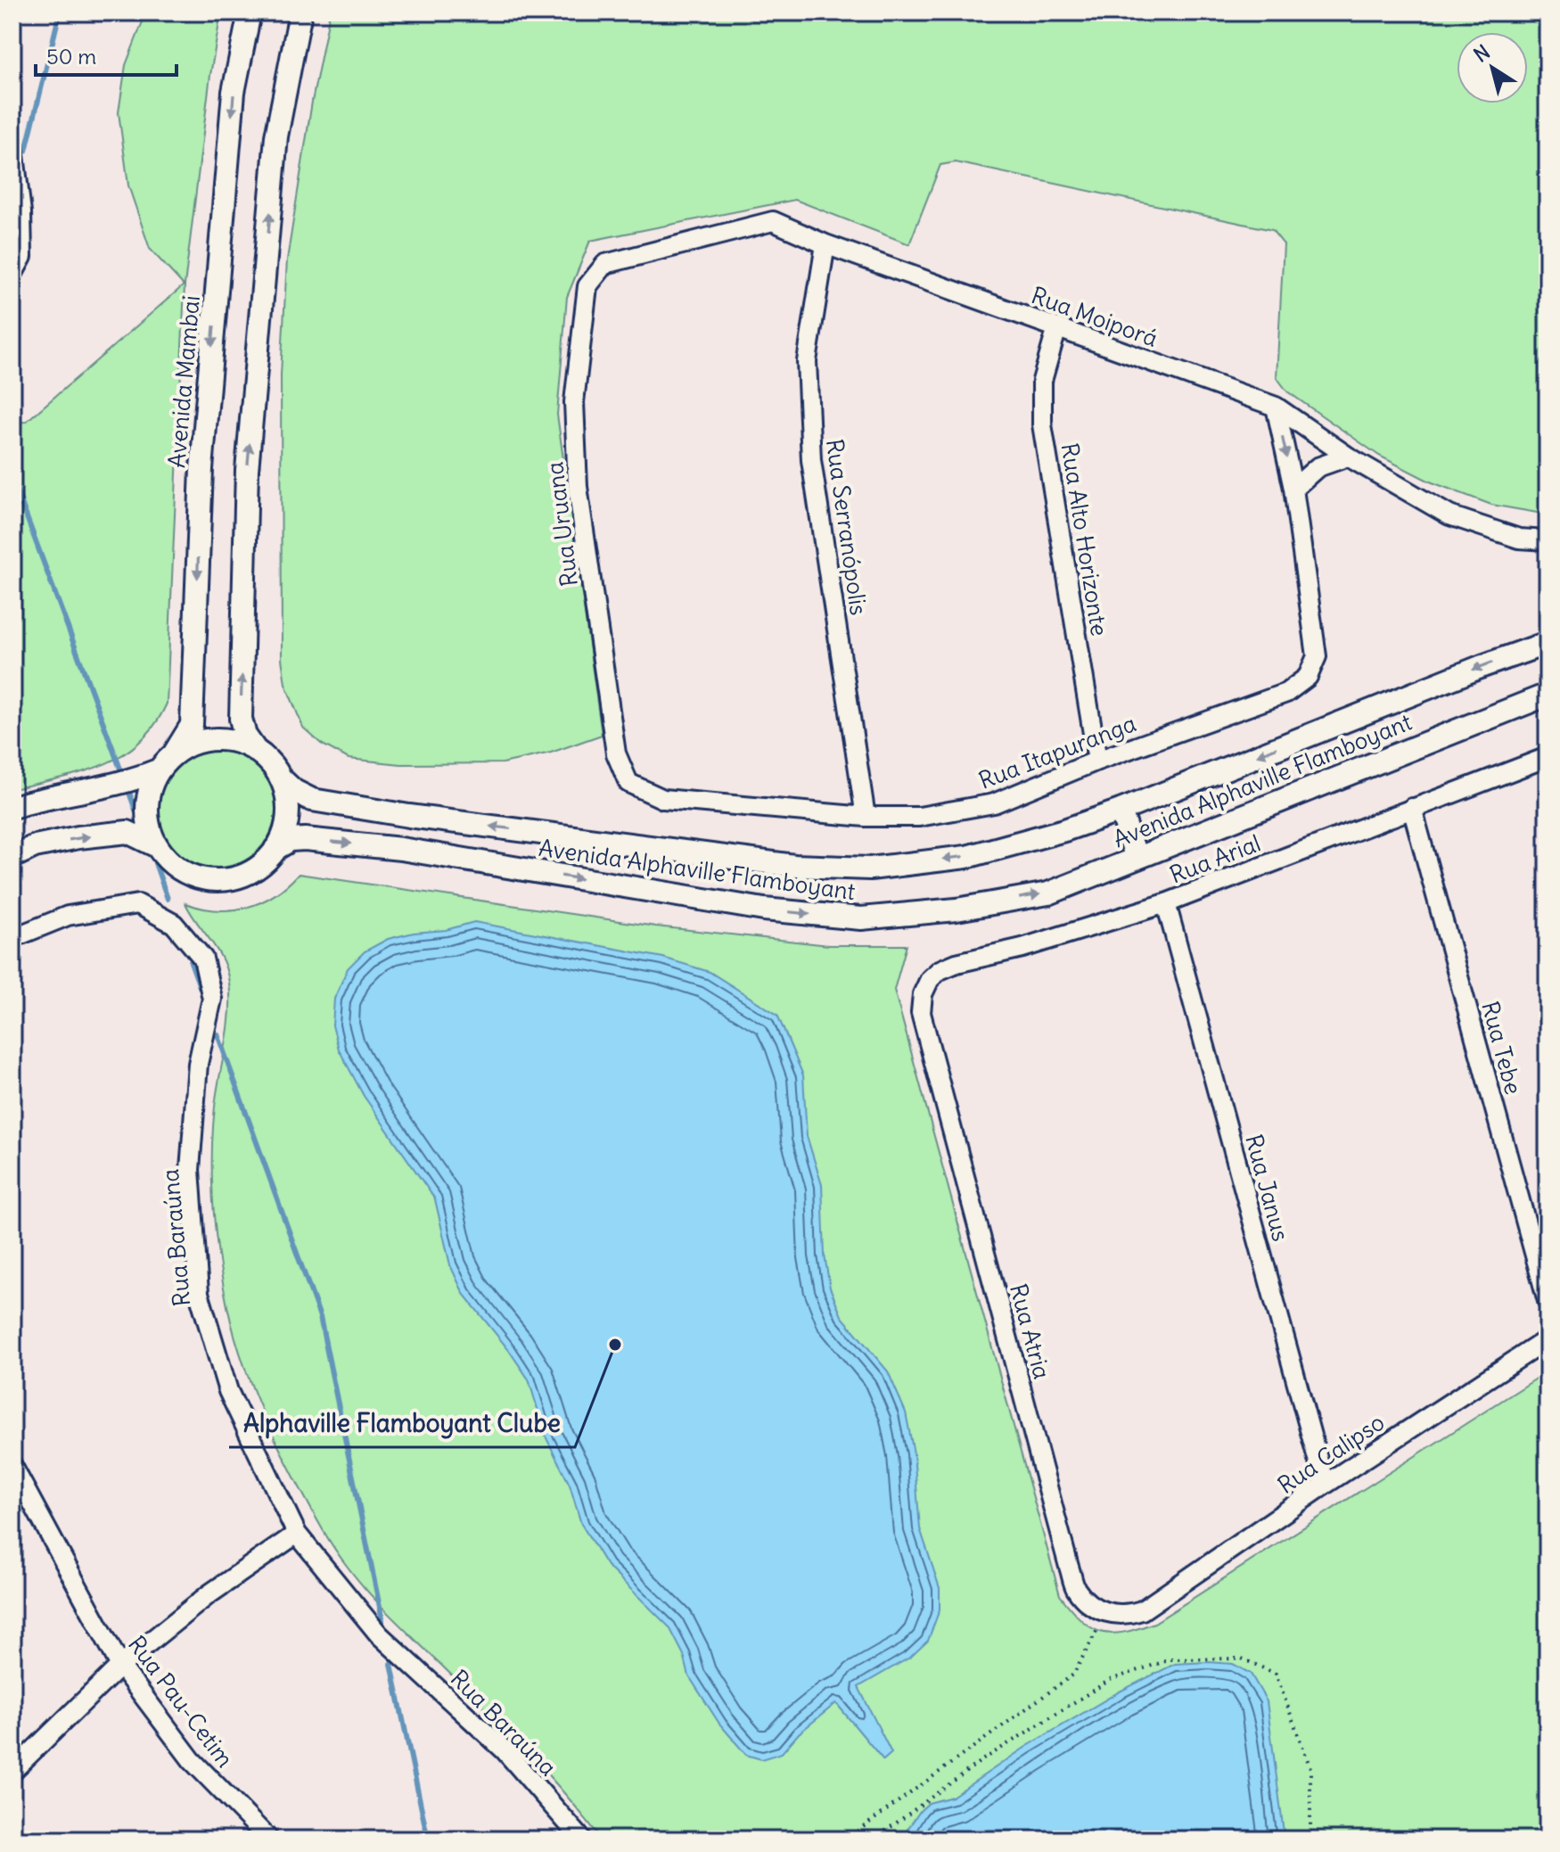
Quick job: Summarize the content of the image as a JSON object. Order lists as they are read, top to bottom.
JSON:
{
  "streets": {
    "street": [
      "Rua Moiporá",
      "Avenida Mambai",
      "Rua Uruana",
      "Rua Serranópolis",
      "Rua Alto Horizonte",
      "Rua Itapuranga",
      "Avenida Alphaville Flamboyant",
      "Rua Arial",
      "Rua Tebe",
      "Rua Janus",
      "Rua Baraúna",
      "Rua Atria",
      "Rua Calipso",
      "Rua Pau-Cetim"
    ]
  },
  "crossings": [
    ["Rua Moiporá", "Rua Uruana"],
    ["Rua Moiporá", "Rua Serranópolis"],
    ["Rua Moiporá", "Rua Alto Horizonte"],
    ["Avenida Mambai", "Avenida Alphaville Flamboyant"],
    ["Rua Uruana", "Rua Itapuranga"],
    ["Rua Serranópolis", "Rua Itapuranga"],
    ["Rua Alto Horizonte", "Rua Itapuranga"],
    ["Rua Arial", "Rua Tebe"],
    ["Rua Arial", "Rua Janus"],
    ["Rua Arial", "Rua Atria"],
    ["Rua Janus", "Rua Calipso"],
    ["Rua Atria", "Rua Calipso"]
  ],
  "places": ["Alphaville Flamboyant Clube"],
  "scale_bar": "50 m",
  "north": "top left"
}
